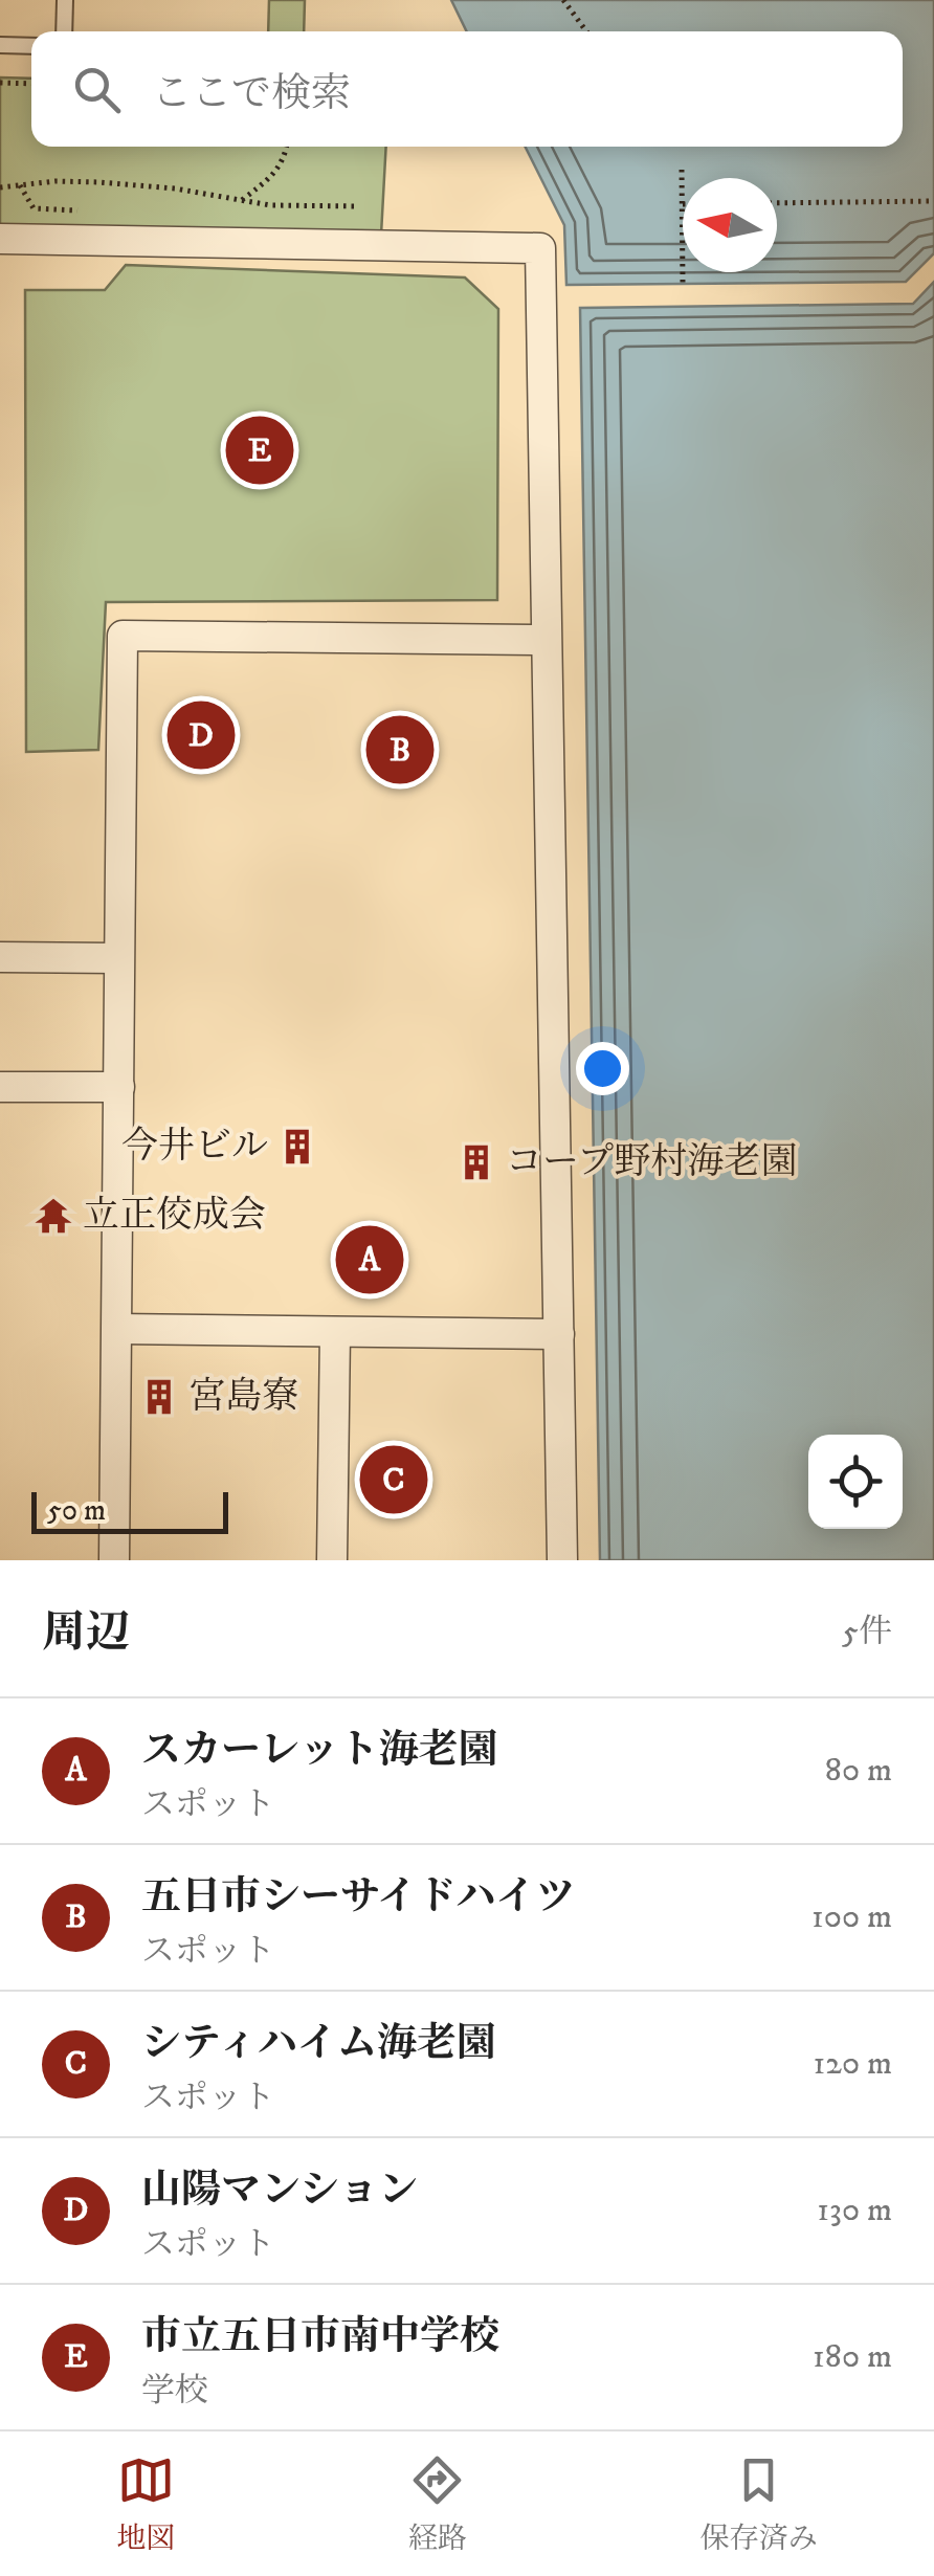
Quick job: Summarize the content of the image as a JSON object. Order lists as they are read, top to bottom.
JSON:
{
  "places": {
    "building": ["今井ビル", "コープ野村海老園", "宮島寮"],
    "temple": ["立正佼成会"]
  },
  "scale_bar": "50 m",
  "north": "left",
  "page": {
    "search": "ここで検索",
    "pins": [
      "E",
      "D",
      "B",
      "A",
      "C"
    ],
    "scale": "50 m",
    "heading": ["周辺", "5件"],
    "list": [
      {
        "mark": "A",
        "name": "スカーレット海老園",
        "note": "スポット",
        "value": "80 m"
      },
      {
        "mark": "B",
        "name": "五日市シーサイドハイツ",
        "note": "スポット",
        "value": "100 m"
      },
      {
        "mark": "C",
        "name": "シティハイム海老園",
        "note": "スポット",
        "value": "120 m"
      },
      {
        "mark": "D",
        "name": "山陽マンション",
        "note": "スポット",
        "value": "130 m"
      },
      {
        "mark": "E",
        "name": "市立五日市南中学校",
        "note": "学校",
        "value": "180 m"
      }
    ],
    "nav": ["地図", "経路", "保存済み"]
  }
}
